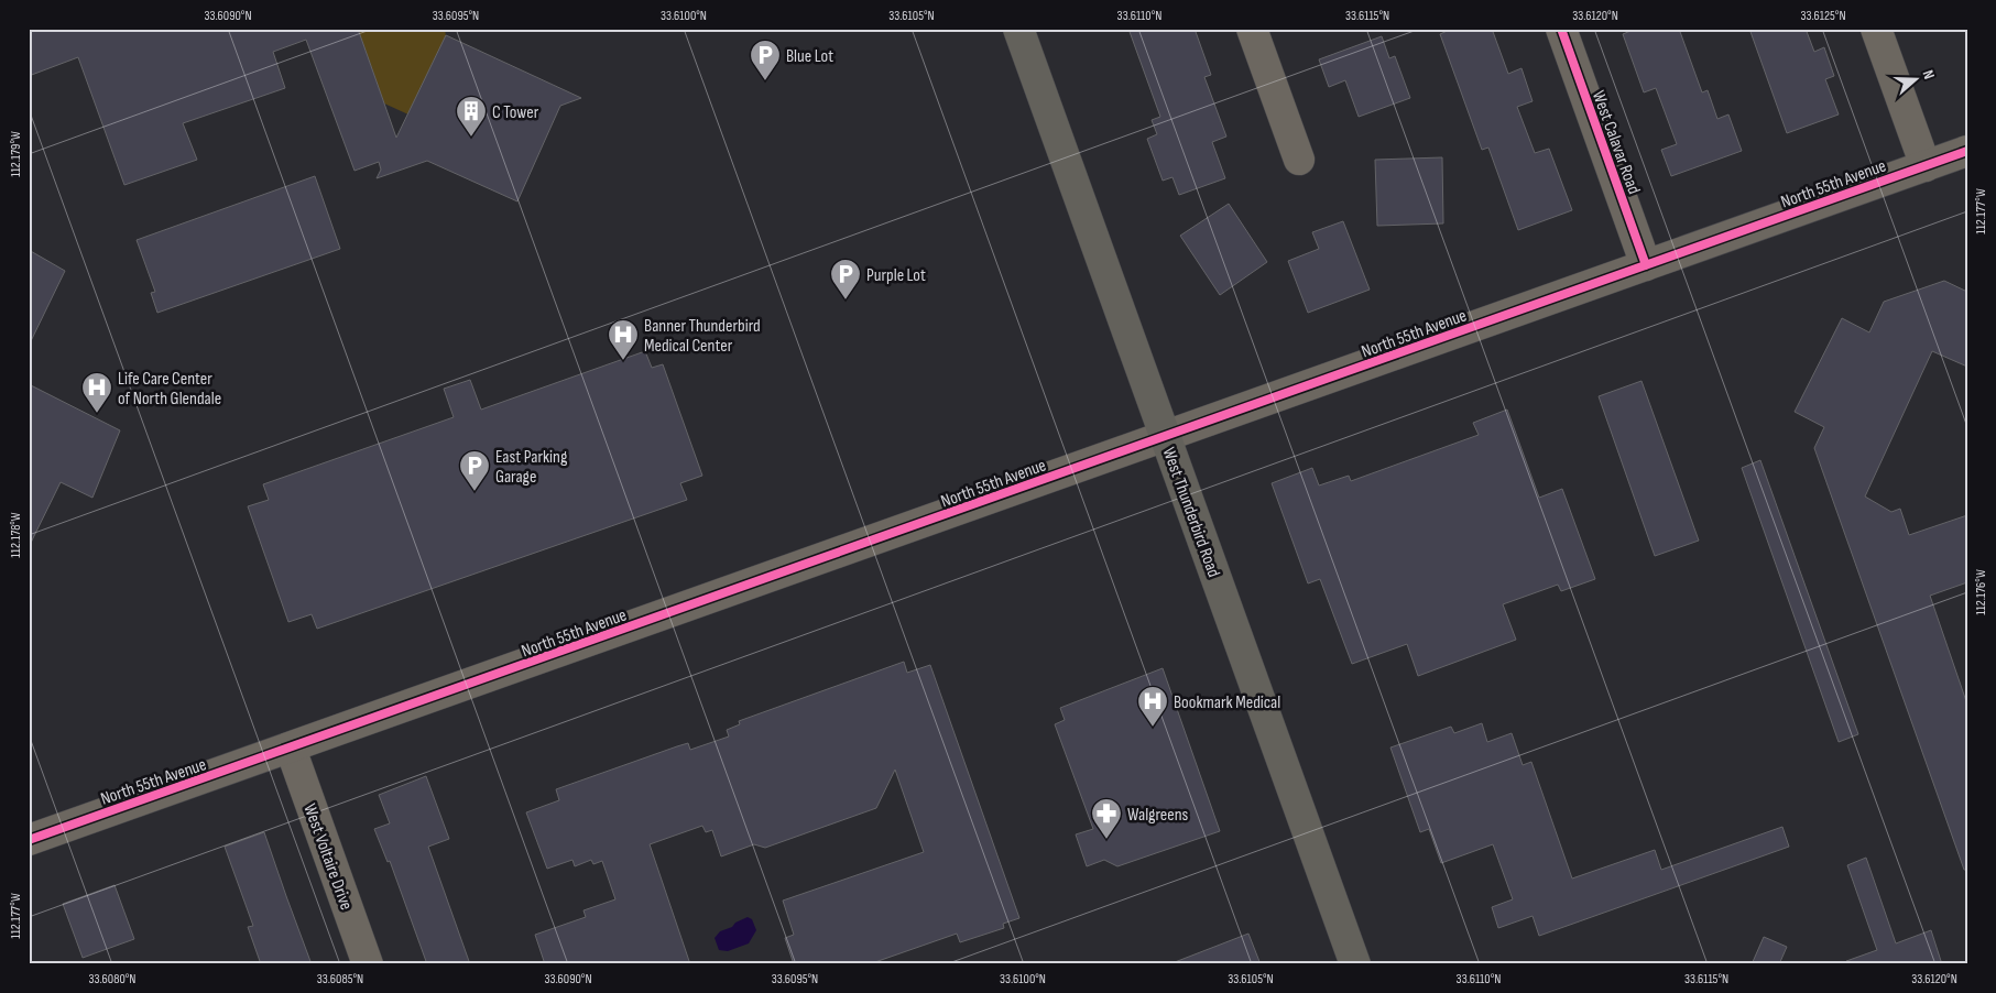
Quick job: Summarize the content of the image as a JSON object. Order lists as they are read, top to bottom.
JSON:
{
  "streets": {
    "main road": ["West Thunderbird Road"],
    "street": ["West Calavar Road", "North 55th Avenue", "West Voltaire Drive"]
  },
  "crossings": [
    ["West Calavar Road", "North 55th Avenue"],
    ["North 55th Avenue", "West Thunderbird Road"],
    ["North 55th Avenue", "West Voltaire Drive"]
  ],
  "places": {
    "parking": ["Blue Lot", "Purple Lot", "East Parking Garage"],
    "building": ["C Tower"],
    "hospital": ["Banner Thunderbird Medical Center", "Life Care Center of North Glendale", "Bookmark Medical"],
    "pharmacy": ["Walgreens"]
  },
  "north": "right",
  "coordinates": [
    "33.6090°N",
    "33.6095°N",
    "33.6100°N",
    "33.6105°N",
    "33.6110°N",
    "33.6115°N",
    "33.6120°N",
    "33.6125°N",
    "112.179°W",
    "112.177°W",
    "112.178°W",
    "112.176°W",
    "33.6080°N",
    "33.6085°N"
  ]
}
